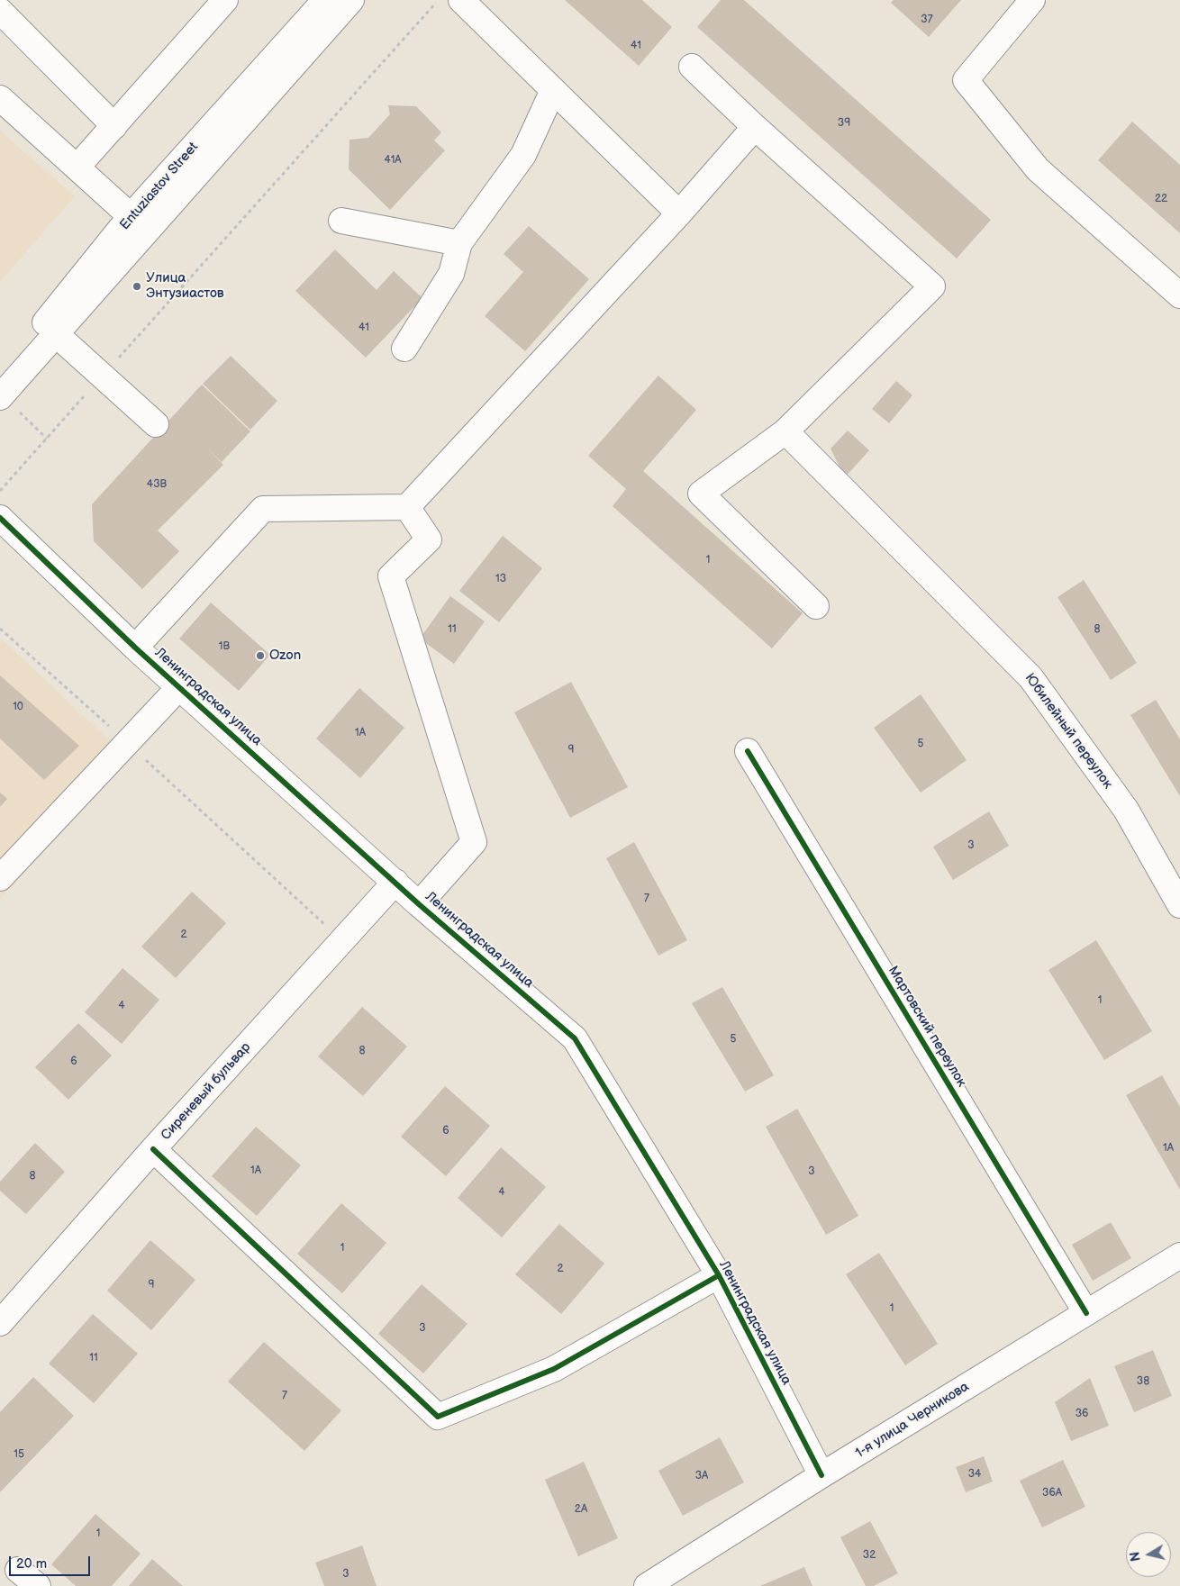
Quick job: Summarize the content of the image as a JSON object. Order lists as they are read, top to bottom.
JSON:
{
  "streets": {
    "street": [
      "Entuziastov Street",
      "Ленинградская улица",
      "Юбилейный переулок",
      "Мартовский переулок",
      "Сиреневый бульвар",
      "1-я улица Черникова"
    ]
  },
  "crossings": [
    ["Ленинградская улица", "Сиреневый бульвар"],
    ["Ленинградская улица", "1-я улица Черникова"],
    ["Мартовский переулок", "1-я улица Черникова"]
  ],
  "places": ["Улица Энтузиастов", "Ozon"],
  "house_numbers": [
    "37",
    "41",
    "39",
    "41А",
    "22",
    "41",
    "43В",
    "1",
    "13",
    "11",
    "8",
    "1В",
    "10",
    "1А",
    "5",
    "9",
    "3",
    "7",
    "2",
    "1",
    "4",
    "5",
    "8",
    "6",
    "6",
    "1А",
    "1А",
    "3",
    "8",
    "4",
    "1",
    "2",
    "9",
    "1",
    "3",
    "11",
    "38",
    "7",
    "36",
    "15",
    "34",
    "3А",
    "36А",
    "2А",
    "1",
    "32",
    "3"
  ],
  "scale_bar": "20 m",
  "north": "left"
}
